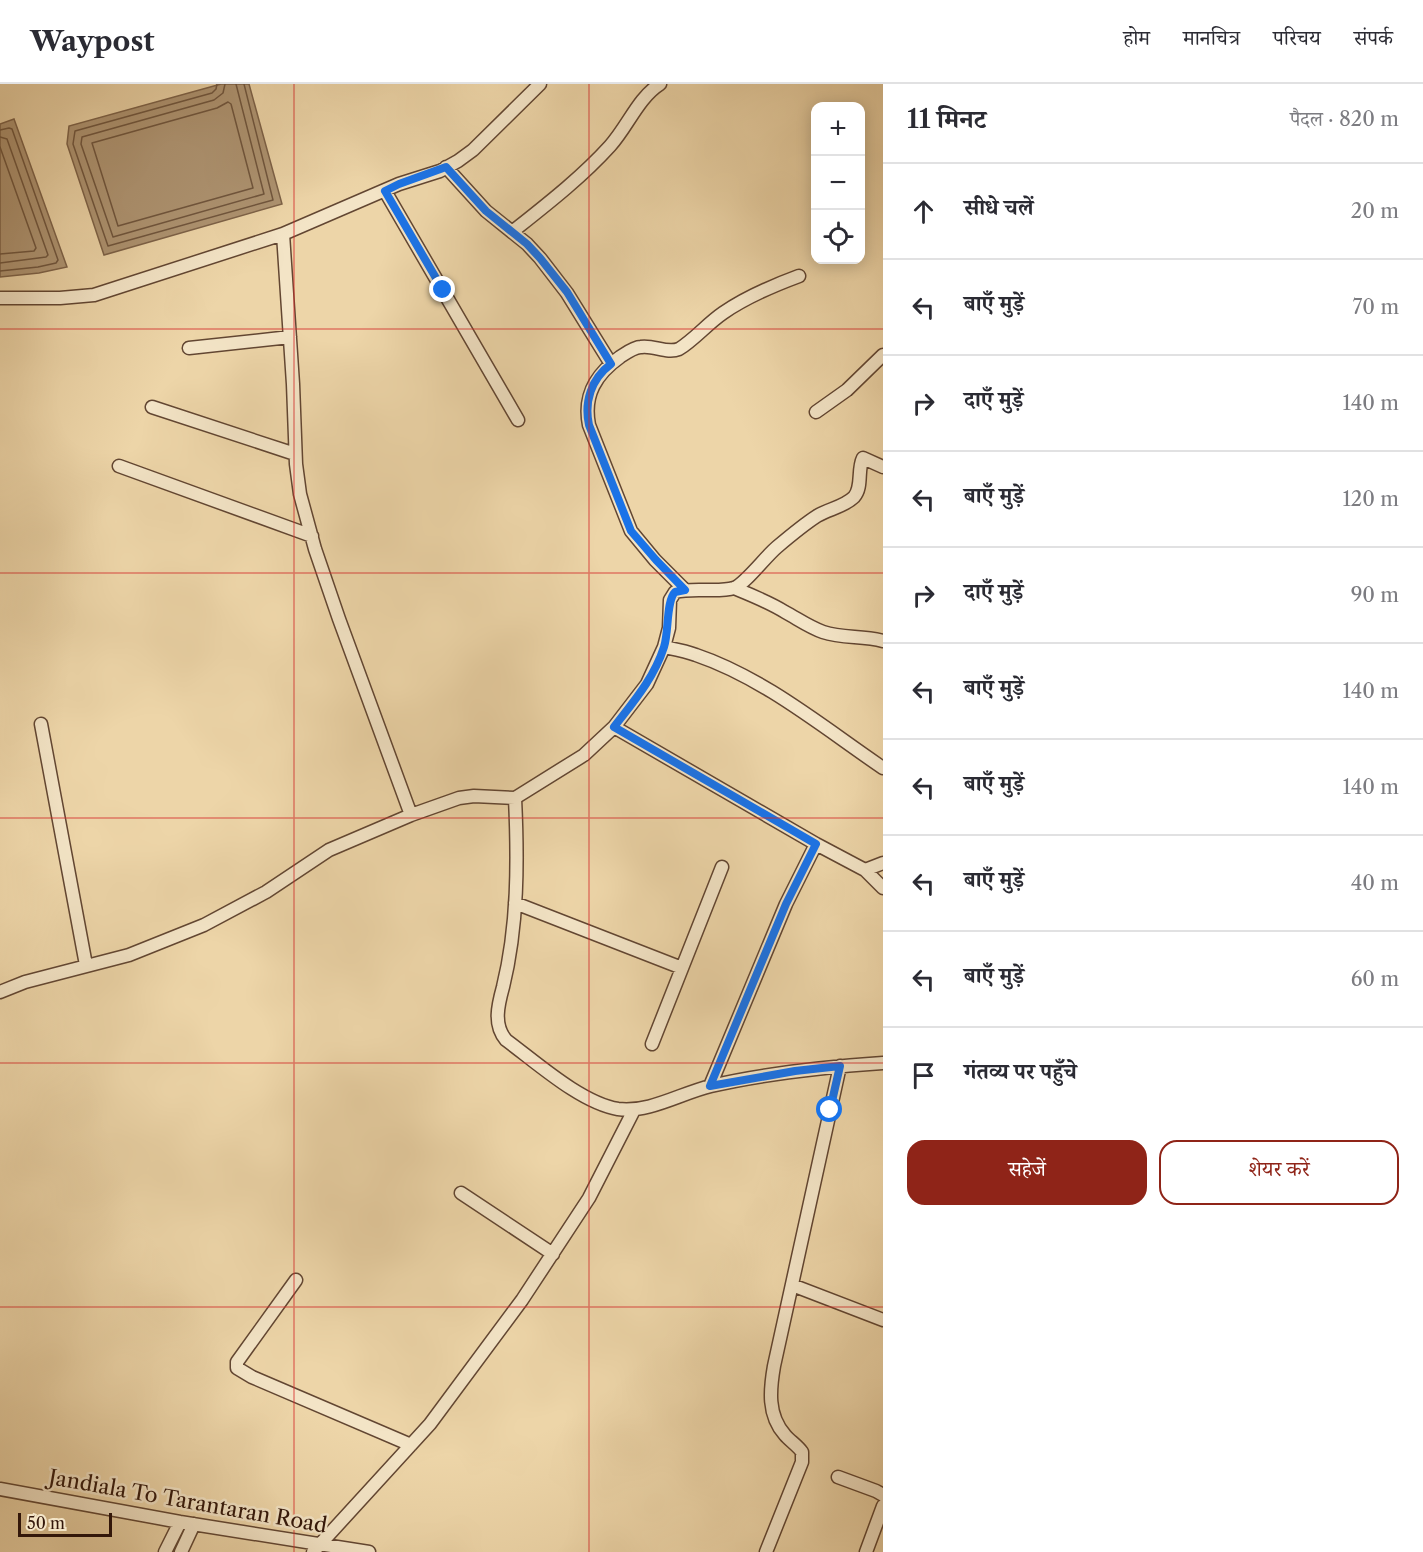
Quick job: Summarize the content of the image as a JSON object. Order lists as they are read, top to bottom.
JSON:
{
  "streets": {
    "street": ["Jandiala To Tarantaran Road"]
  },
  "scale_bar": "50 m",
  "page": {
    "header": "Waypost",
    "nav": [
      "होम",
      "मानचित्र",
      "परिचय",
      "संपर्क"
    ],
    "heading": ["11 मिनट", "पैदल · 820 m"],
    "map_buttons": ["+", "−"],
    "list": [
      ["सीधे चलें", "20 m"],
      ["बाएँ मुड़ें", "70 m"],
      ["दाएँ मुड़ें", "140 m"],
      ["बाएँ मुड़ें", "120 m"],
      ["दाएँ मुड़ें", "90 m"],
      ["बाएँ मुड़ें", "140 m"],
      ["बाएँ मुड़ें", "140 m"],
      ["बाएँ मुड़ें", "40 m"],
      ["बाएँ मुड़ें", "60 m"],
      "गंतव्य पर पहुँचे"
    ],
    "buttons": ["सहेजें", "शेयर करें"],
    "scale": "50 m"
  }
}
